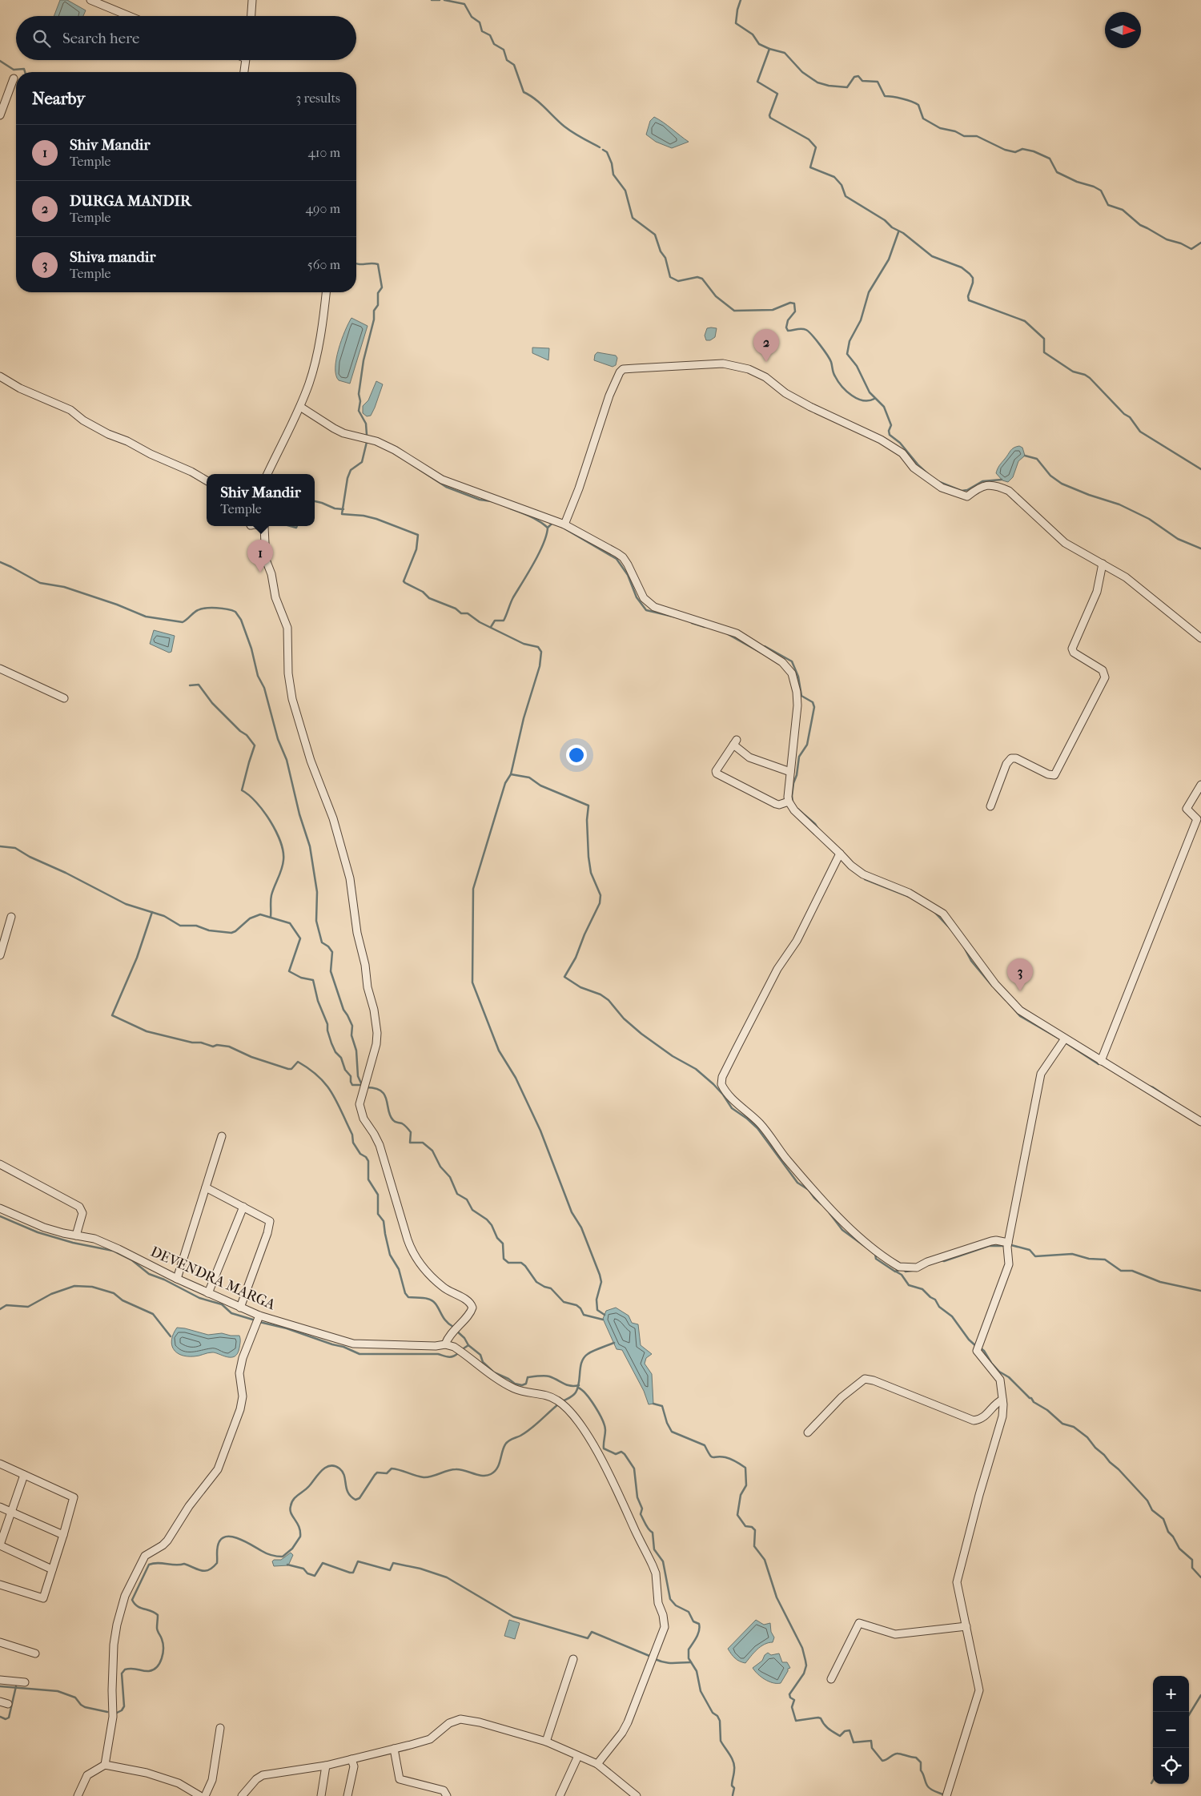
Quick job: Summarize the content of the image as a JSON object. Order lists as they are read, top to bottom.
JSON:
{
  "streets": {
    "street": ["DEVENDRA MARGA"]
  },
  "north": "right",
  "page": {
    "search": "Search here",
    "heading": ["Nearby", "3 results"],
    "list": [
      {
        "mark": "1",
        "name": "Shiv Mandir",
        "note": "Temple",
        "value": "410 m"
      },
      {
        "mark": "2",
        "name": "DURGA MANDIR",
        "note": "Temple",
        "value": "490 m"
      },
      {
        "mark": "3",
        "name": "Shiva mandir",
        "note": "Temple",
        "value": "560 m"
      }
    ],
    "pins": ["2", "1", "3"],
    "popup": ["Shiv Mandir", "Temple"],
    "map_buttons": ["+", "−"]
  }
}
